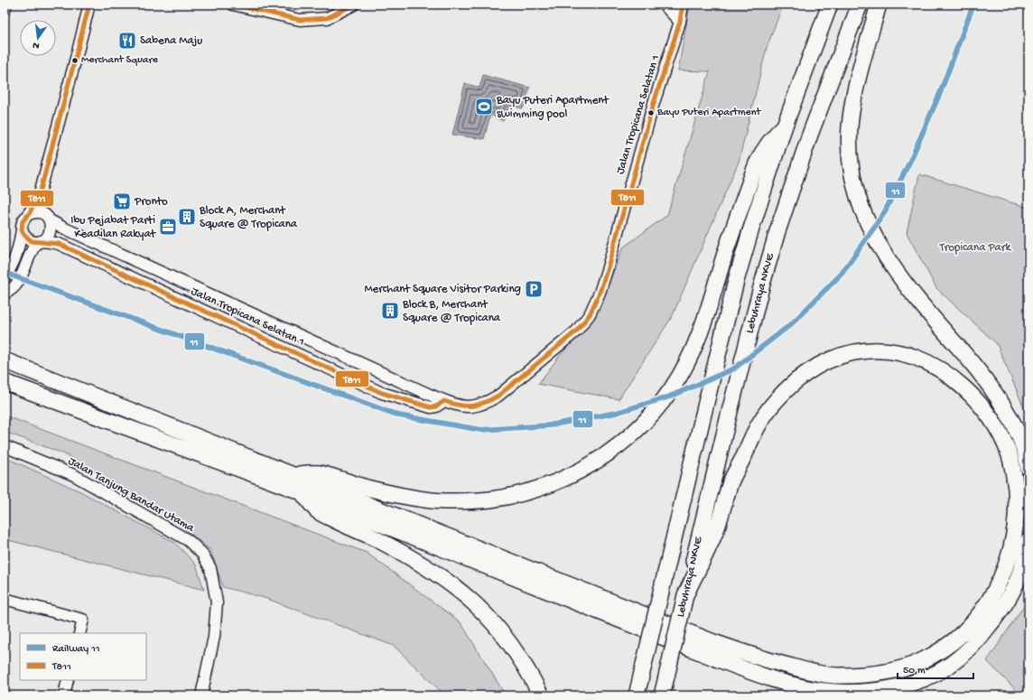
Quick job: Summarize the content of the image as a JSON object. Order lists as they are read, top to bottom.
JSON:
{
  "streets": {
    "highway": ["Lebuhraya NKVE"],
    "street": ["Jalan Tropicana Selatan 1", "Jalan Tanjung Bandar Utama"]
  },
  "parks": ["Tropicana Park"],
  "places": {
    "restaurant": ["Sabena Maju"],
    "other": ["Merchant Square", "Bayu Puteri Apartment"],
    "sports": ["Bayu Puteri Apartment swimming pool"],
    "supermarket": ["Pronto"],
    "building": ["Block A, Merchant Square @ Tropicana", "Block B, Merchant Square @ Tropicana"],
    "office": ["Ibu Pejabat Parti Keadilan Rakyat"],
    "parking": ["Merchant Square Visitor Parking"]
  },
  "lines": ["rail line 11", "transit line T811"],
  "legend": ["Railway 11", "T811"],
  "scale_bar": "50 m",
  "north": "bottom"
}
